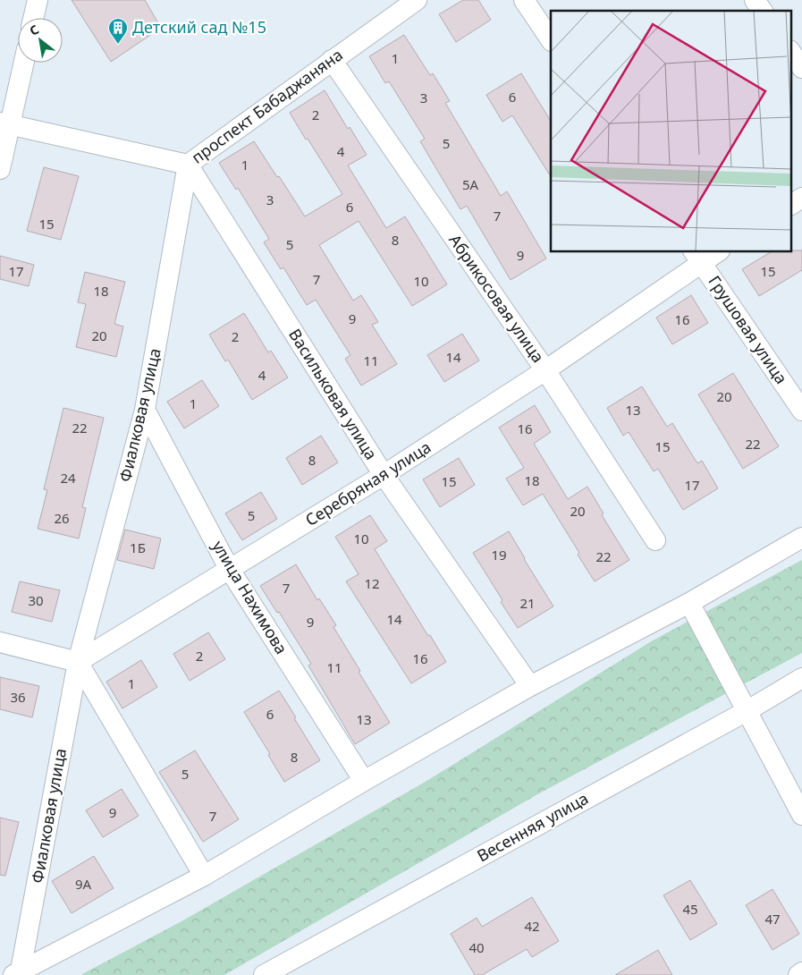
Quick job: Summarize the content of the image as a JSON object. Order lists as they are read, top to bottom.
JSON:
{
  "streets": {
    "street": [
      "проспект Бабаджаняна",
      "Абрикосовая улица",
      "Грушовая улица",
      "Васильковая улица",
      "Фиалковая улица",
      "Серебряная улица",
      "улица Нахимова",
      "Весенняя улица"
    ]
  },
  "crossings": [
    ["проспект Бабаджаняна", "Абрикосовая улица"],
    ["проспект Бабаджаняна", "Васильковая улица"],
    ["проспект Бабаджаняна", "Фиалковая улица"],
    ["Абрикосовая улица", "Серебряная улица"],
    ["Грушовая улица", "Серебряная улица"],
    ["Васильковая улица", "Фиалковая улица"],
    ["Васильковая улица", "Серебряная улица"],
    ["Фиалковая улица", "Серебряная улица"],
    ["Фиалковая улица", "улица Нахимова"],
    ["Серебряная улица", "улица Нахимова"]
  ],
  "places": {
    "building": ["Детский сад №15"]
  },
  "house_numbers": [
    "1",
    "6",
    "3",
    "2",
    "5",
    "4",
    "1",
    "5А",
    "3",
    "6",
    "7",
    "15",
    "8",
    "5",
    "9",
    "17",
    "15",
    "7",
    "10",
    "18",
    "9",
    "16",
    "20",
    "2",
    "14",
    "11",
    "4",
    "20",
    "1",
    "13",
    "22",
    "16",
    "22",
    "15",
    "8",
    "24",
    "18",
    "15",
    "17",
    "20",
    "5",
    "26",
    "10",
    "1Б",
    "19",
    "22",
    "12",
    "7",
    "30",
    "21",
    "14",
    "9",
    "2",
    "16",
    "11",
    "1",
    "36",
    "6",
    "13",
    "8",
    "5",
    "9",
    "7",
    "9А",
    "45",
    "47",
    "42",
    "40"
  ],
  "north": "top left"
}
